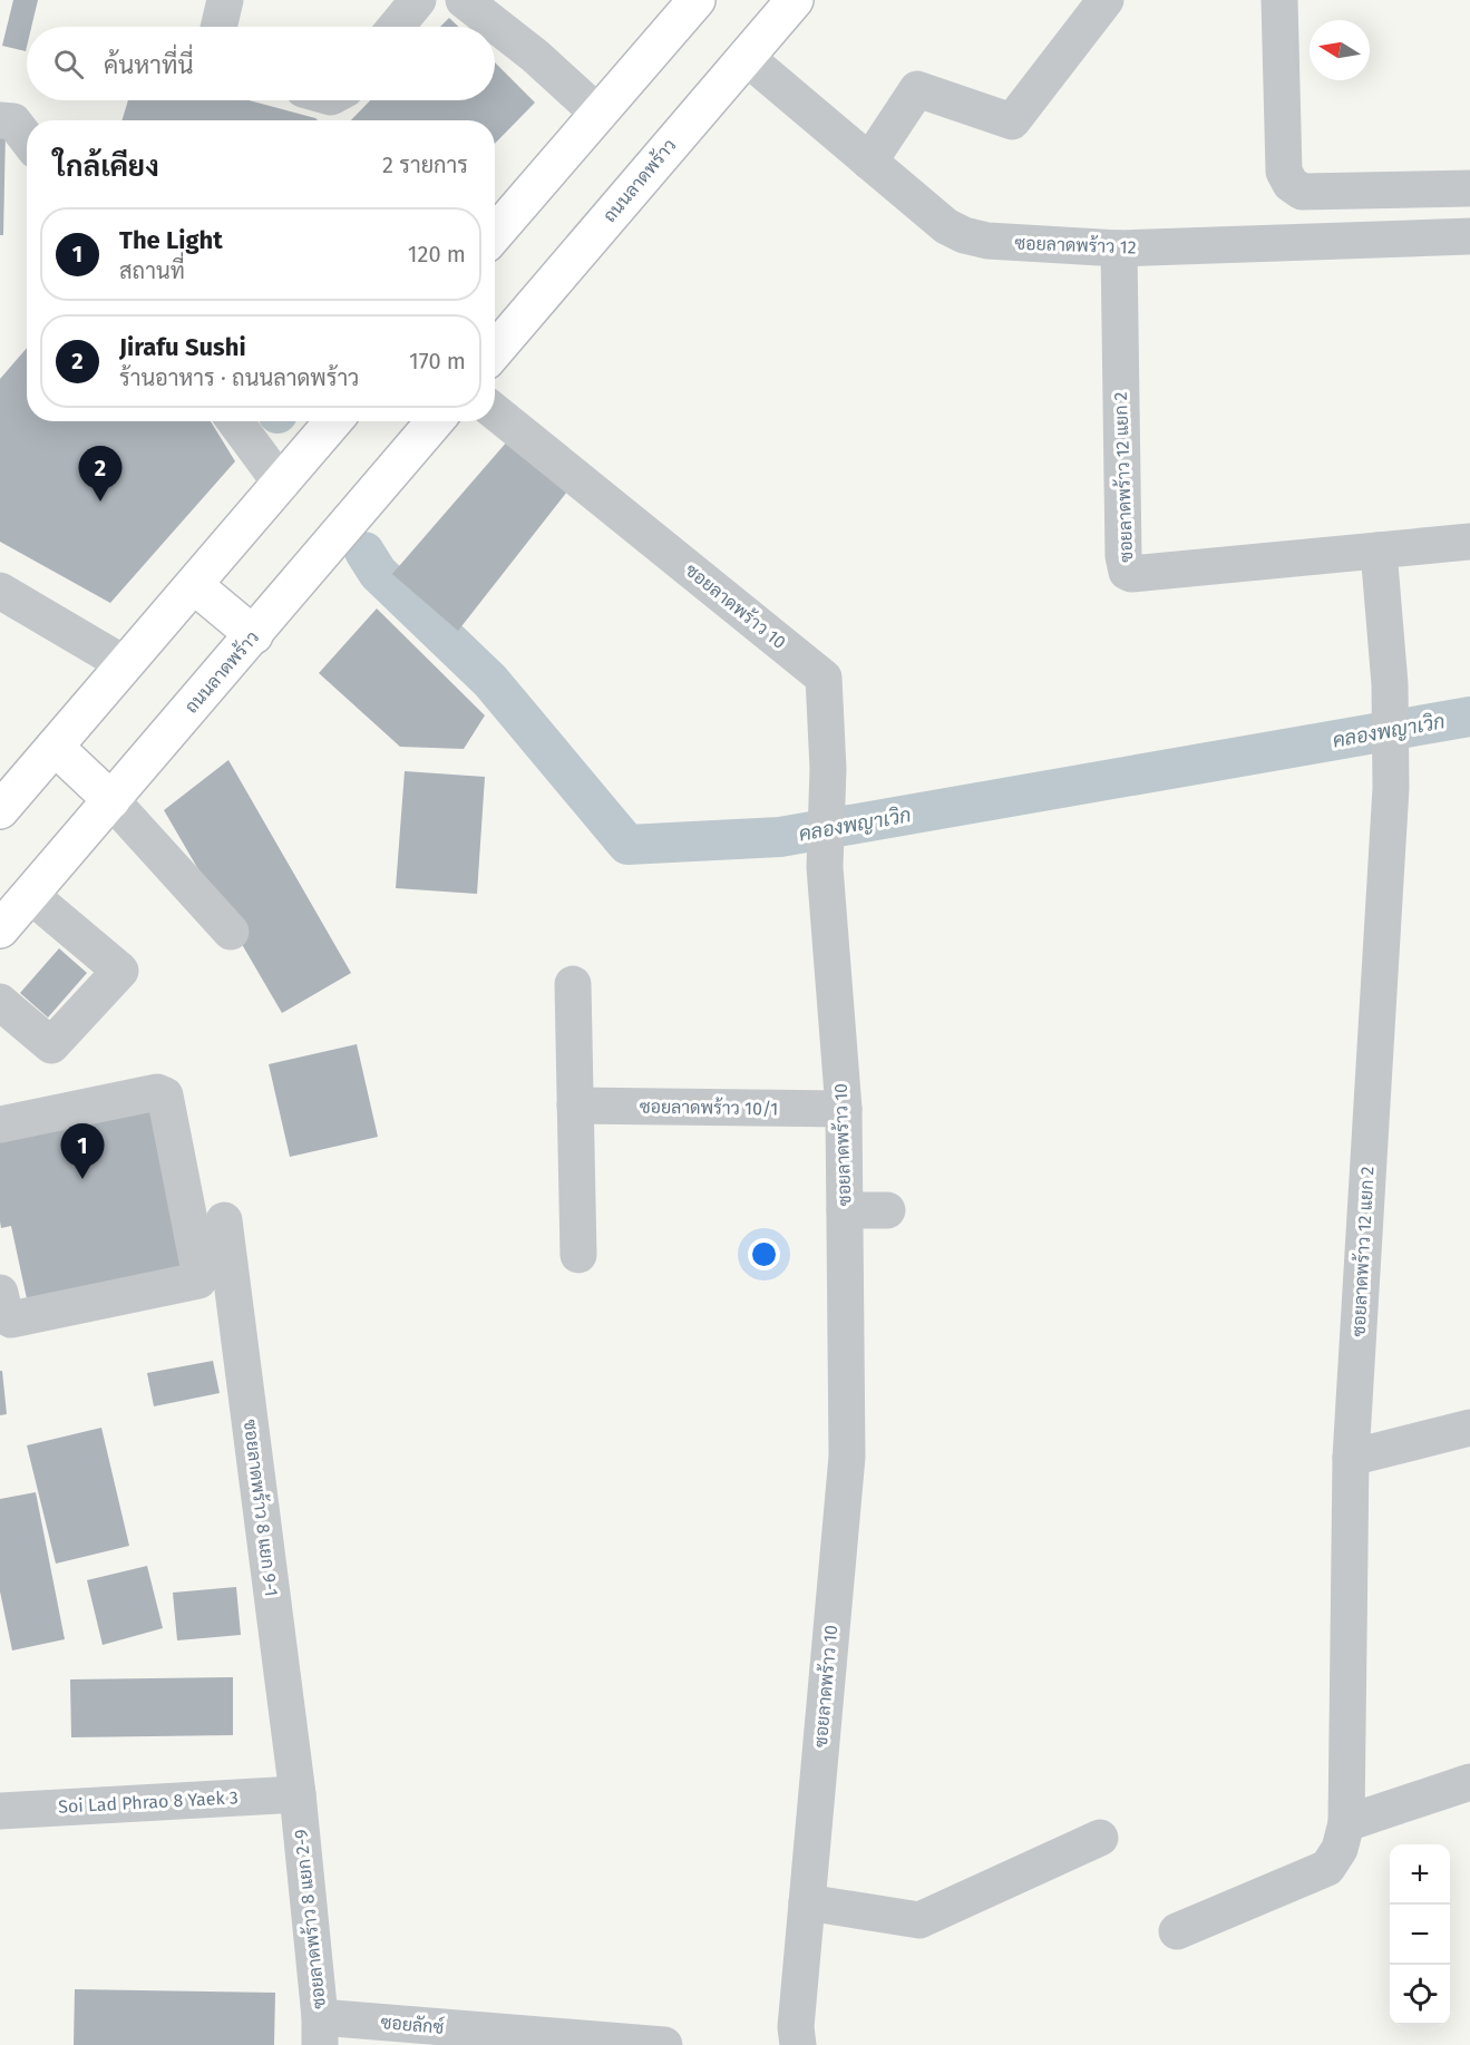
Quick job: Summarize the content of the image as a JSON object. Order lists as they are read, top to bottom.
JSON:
{
  "streets": {
    "main road": ["ถนนลาดพร้าว"],
    "street": [
      "ซอยลาดพร้าว 12",
      "ซอยลาดพร้าว 12 แยก 2",
      "ซอยลาดพร้าว 10",
      "ซอยลาดพร้าว 10/1",
      "ซอยลาดพร้าว 8 แยก 9-1",
      "Soi Lad Phrao 8 Yaek 3",
      "ซอยลาดพร้าว 8 แยก 2-9",
      "ซอยลักซ์"
    ]
  },
  "crossings": [
    ["ถนนลาดพร้าว", "ซอยลาดพร้าว 12"],
    ["ซอยลาดพร้าว 12", "ซอยลาดพร้าว 12 แยก 2"],
    ["ซอยลาดพร้าว 10", "ซอยลาดพร้าว 10/1"],
    ["ซอยลาดพร้าว 8 แยก 9-1", "Soi Lad Phrao 8 Yaek 3"],
    ["ซอยลาดพร้าว 8 แยก 9-1", "ซอยลาดพร้าว 8 แยก 2-9"],
    ["Soi Lad Phrao 8 Yaek 3", "ซอยลาดพร้าว 8 แยก 2-9"],
    ["ซอยลาดพร้าว 8 แยก 2-9", "ซอยลักซ์"]
  ],
  "water": ["คลองพญาเวิก"],
  "north": "left",
  "page": {
    "search": "ค้นหาที่นี่",
    "heading": ["ใกล้เคียง", "2 รายการ"],
    "list": [
      {
        "mark": "1",
        "name": "The Light",
        "note": "สถานที่",
        "value": "120 m"
      },
      {
        "mark": "2",
        "name": "Jirafu Sushi",
        "note": "ร้านอาหาร · ถนนลาดพร้าว",
        "value": "170 m"
      }
    ],
    "pins": ["2", "1"],
    "map_buttons": ["+", "−"]
  }
}
